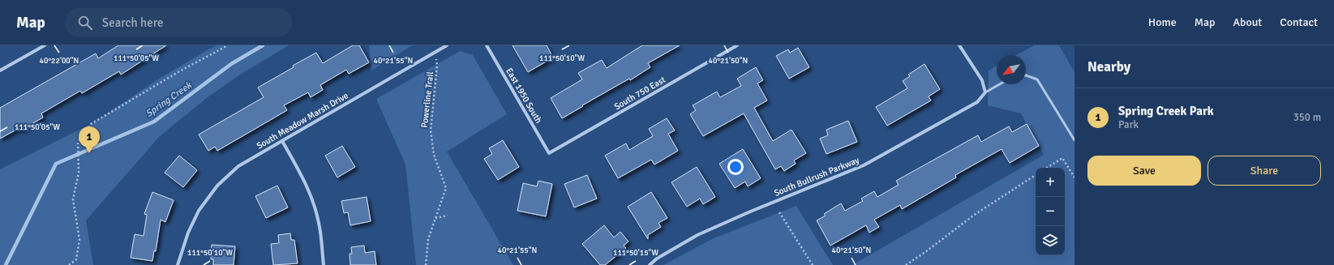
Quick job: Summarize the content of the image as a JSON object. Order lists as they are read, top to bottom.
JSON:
{
  "streets": {
    "street": [
      "South 750 East",
      "East 1950 South",
      "South Meadow Marsh Drive",
      "South Bullrush Parkway"
    ],
    "path": ["Powerline Trail"]
  },
  "crossings": [
    ["South 750 East", "East 1950 South"]
  ],
  "water": ["Spring Creek"],
  "north": "bottom left",
  "page": {
    "header": "Map",
    "search": "Search here",
    "nav": [
      "Home",
      "Map",
      "About",
      "Contact"
    ],
    "heading": "Nearby",
    "list": [
      {
        "mark": "1",
        "name": "Spring Creek Park",
        "note": "Park",
        "value": "350 m"
      }
    ],
    "pins": "1",
    "buttons": ["Save", "Share"],
    "map_buttons": ["+", "−"]
  },
  "coordinates": [
    "111°50'05\"W",
    "111°50'10\"W",
    "40°22'00\"N",
    "40°21'55\"N",
    "40°21'50\"N",
    "111°50'15\"W"
  ]
}
